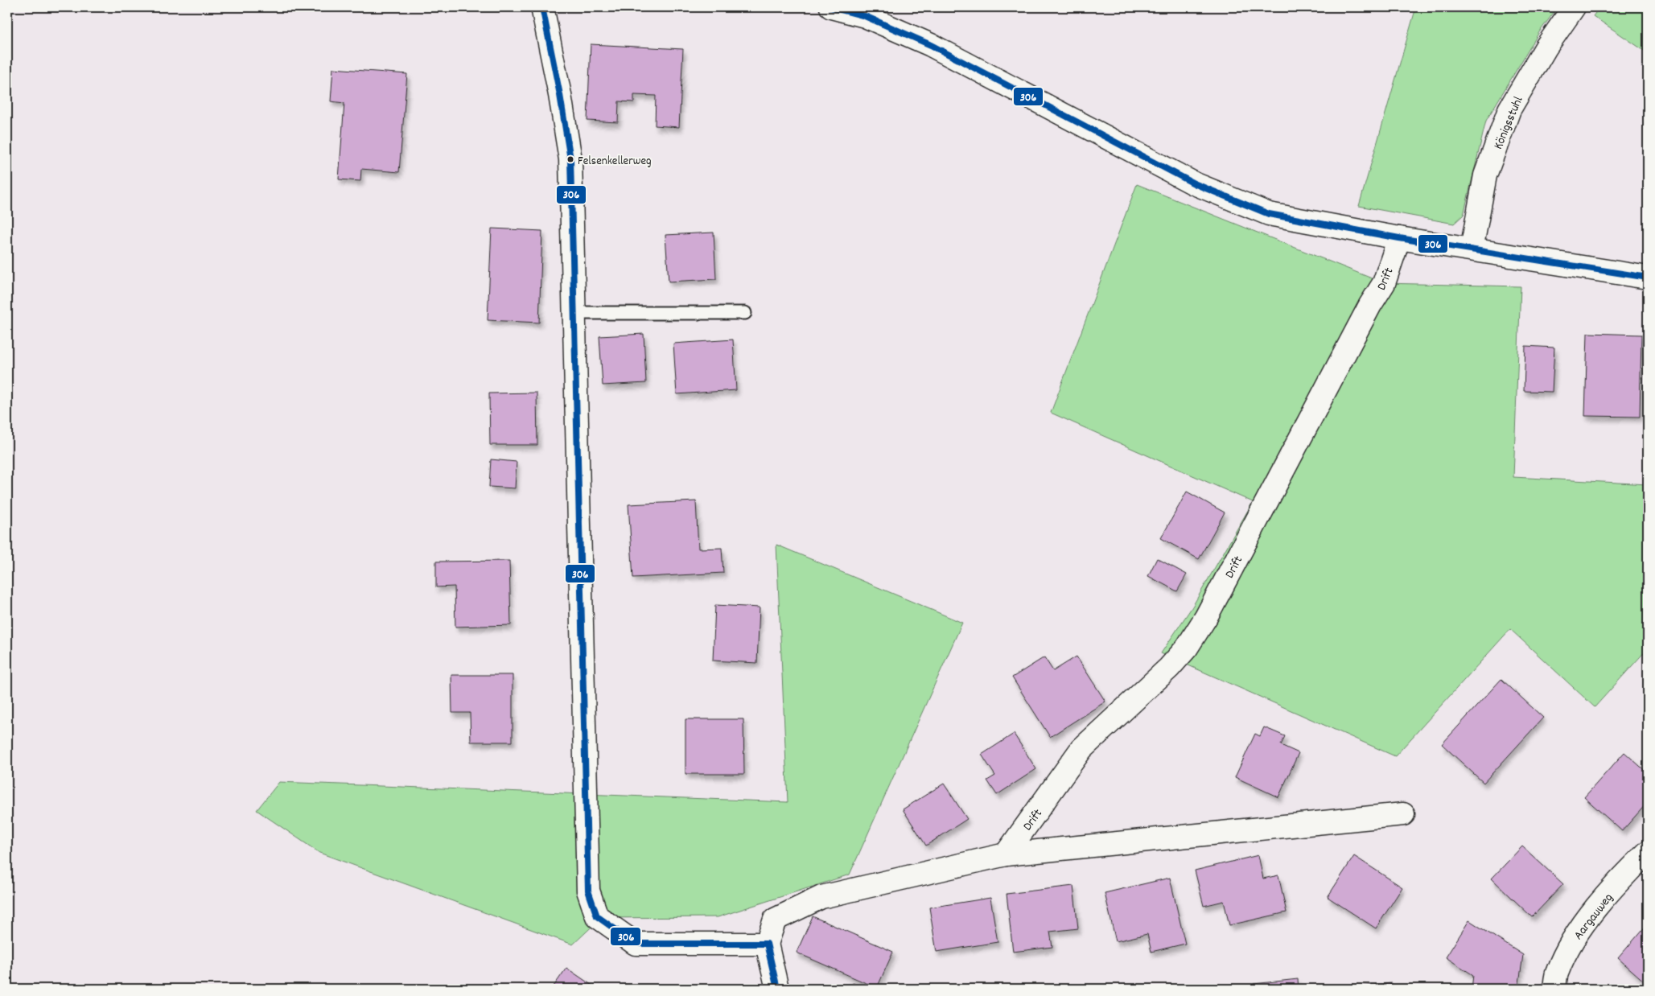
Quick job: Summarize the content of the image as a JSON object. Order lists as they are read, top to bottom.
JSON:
{
  "streets": {
    "street": ["Königsstuhl", "Drift", "Aargauweg"]
  },
  "places": ["Felsenkellerweg"],
  "lines": ["transit line 306"]
}
